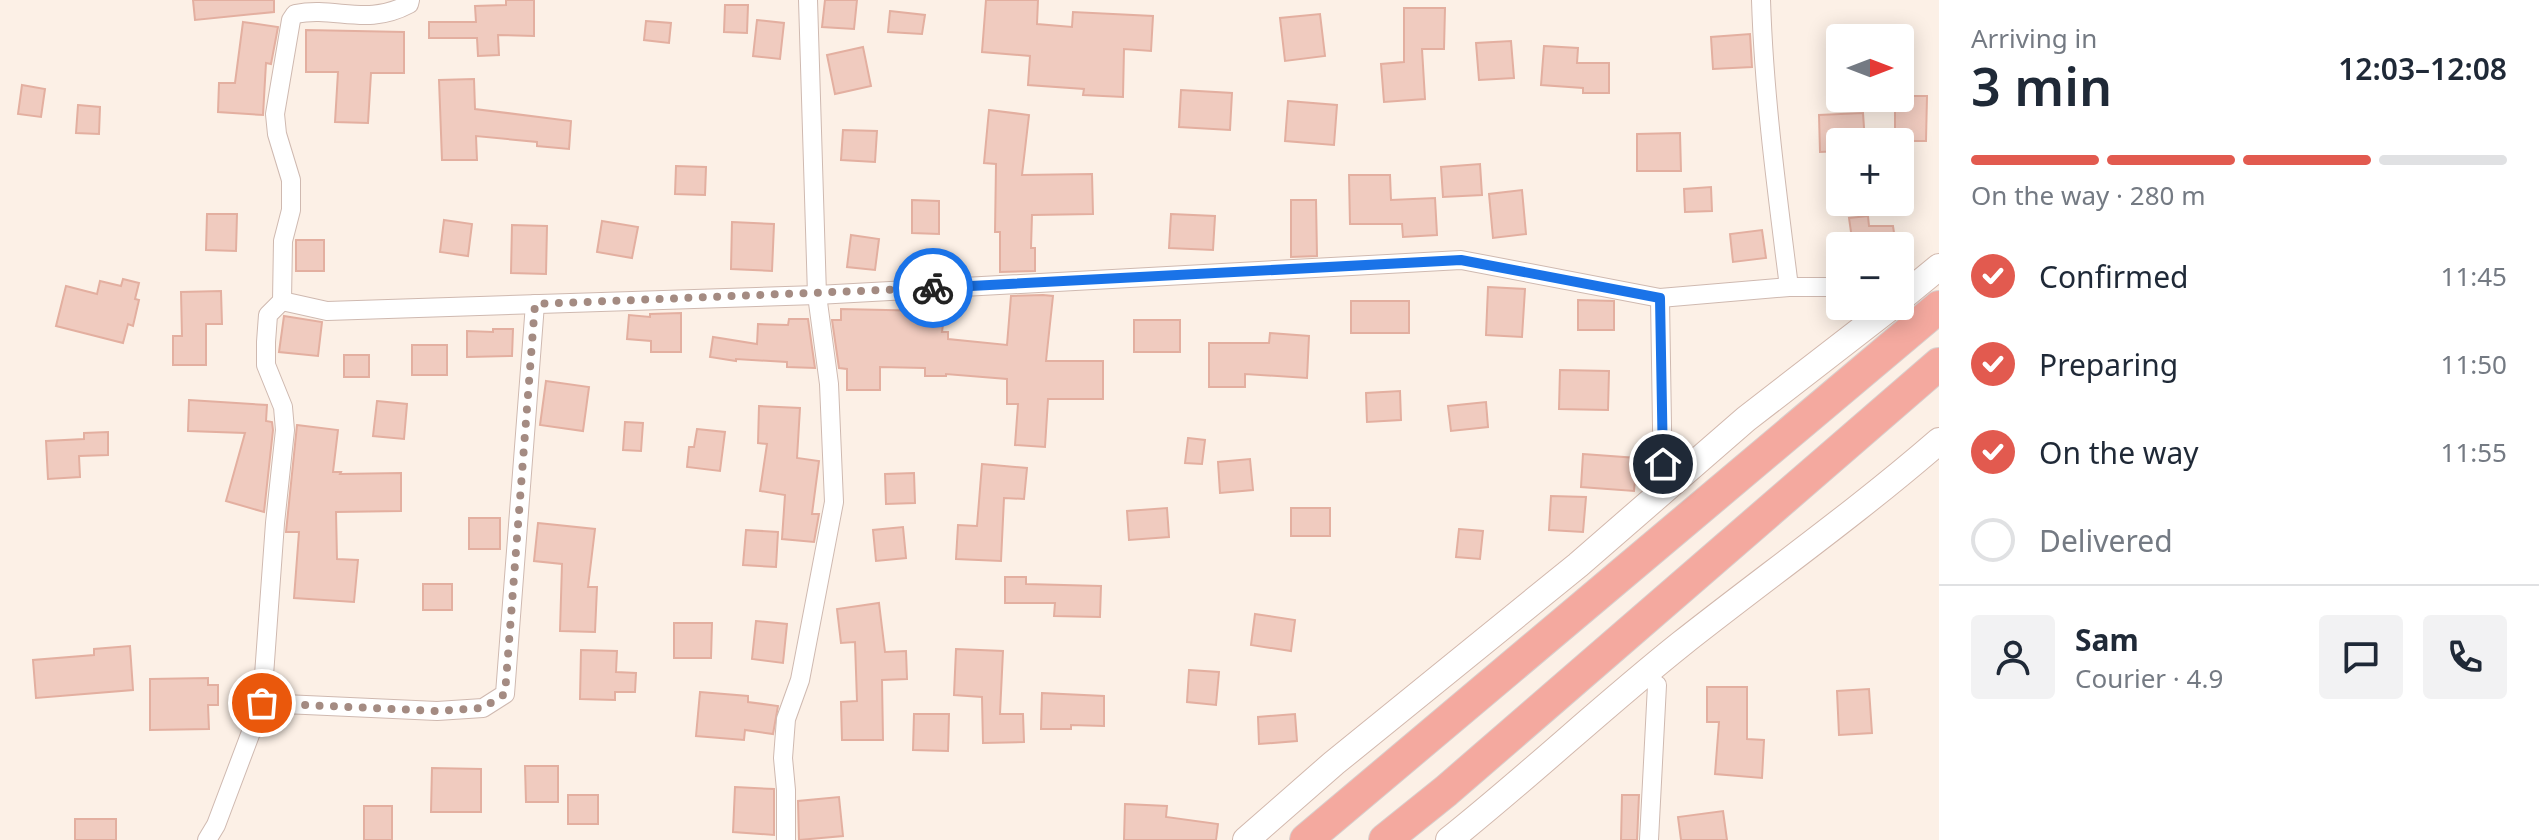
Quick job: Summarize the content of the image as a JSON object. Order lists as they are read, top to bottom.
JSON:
{
  "north": "right",
  "page": {
    "heading": ["3 min", "Arriving in", "12:03–12:08"],
    "panel": ["Sam", "Courier · 4.9"],
    "map_buttons": ["+", "−"],
    "bar": "On the way · 280 m",
    "list": [
      ["Confirmed", "11:45"],
      ["Preparing", "11:50"],
      ["On the way", "11:55"],
      "Delivered"
    ]
  }
}
